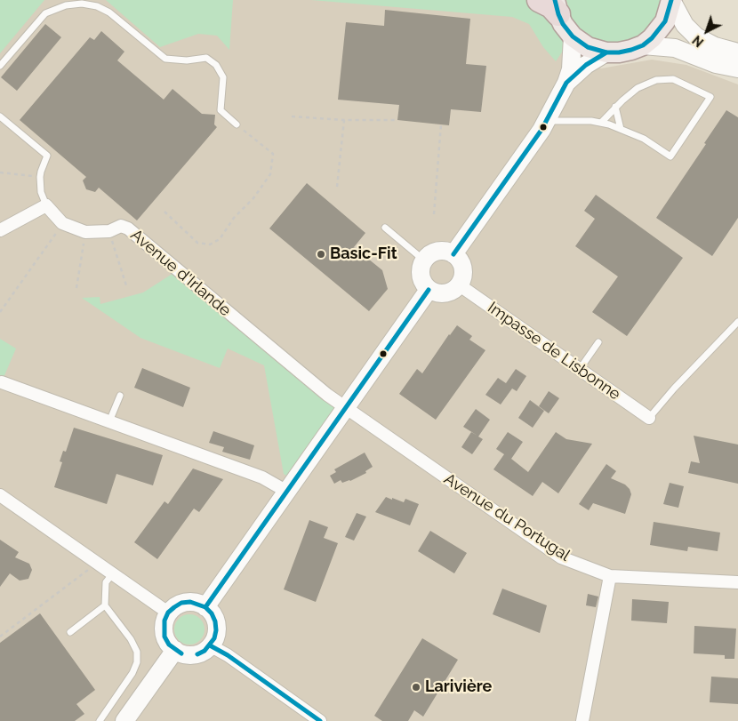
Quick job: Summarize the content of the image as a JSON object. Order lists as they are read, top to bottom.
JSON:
{
  "streets": {
    "street": ["Avenue d'Irlande", "Impasse de Lisbonne", "Avenue du Portugal"]
  },
  "crossings": [
    ["Avenue d'Irlande", "Avenue du Portugal"]
  ],
  "places": ["Basic-Fit", "Larivière"],
  "north": "bottom left"
}
